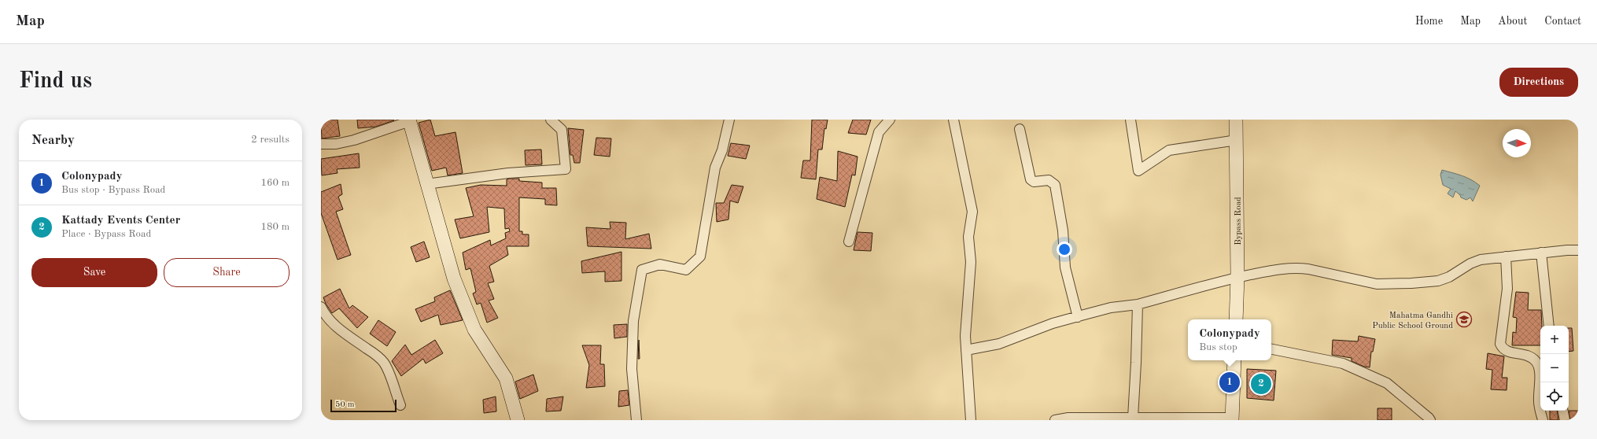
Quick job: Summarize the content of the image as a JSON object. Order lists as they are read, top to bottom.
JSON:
{
  "streets": {
    "street": ["Bypass Road"]
  },
  "places": {
    "school or university": ["Mahatma Gandhi Public School Ground"]
  },
  "scale_bar": "50 m",
  "north": "right",
  "page": {
    "header": "Map",
    "nav": [
      "Home",
      "Map",
      "About",
      "Contact"
    ],
    "buttons": [
      "Directions",
      ["Save", "Share"]
    ],
    "title": "Find us",
    "heading": ["Nearby", "2 results"],
    "list": [
      {
        "mark": "1",
        "name": "Colonypady",
        "note": "Bus stop · Bypass Road",
        "value": "160 m"
      },
      {
        "mark": "2",
        "name": "Kattady Events Center",
        "note": "Place · Bypass Road",
        "value": "180 m"
      }
    ],
    "popup": ["Colonypady", "Bus stop"],
    "map_buttons": ["+", "−"],
    "pins": ["1", "2"],
    "scale": "50 m"
  }
}
